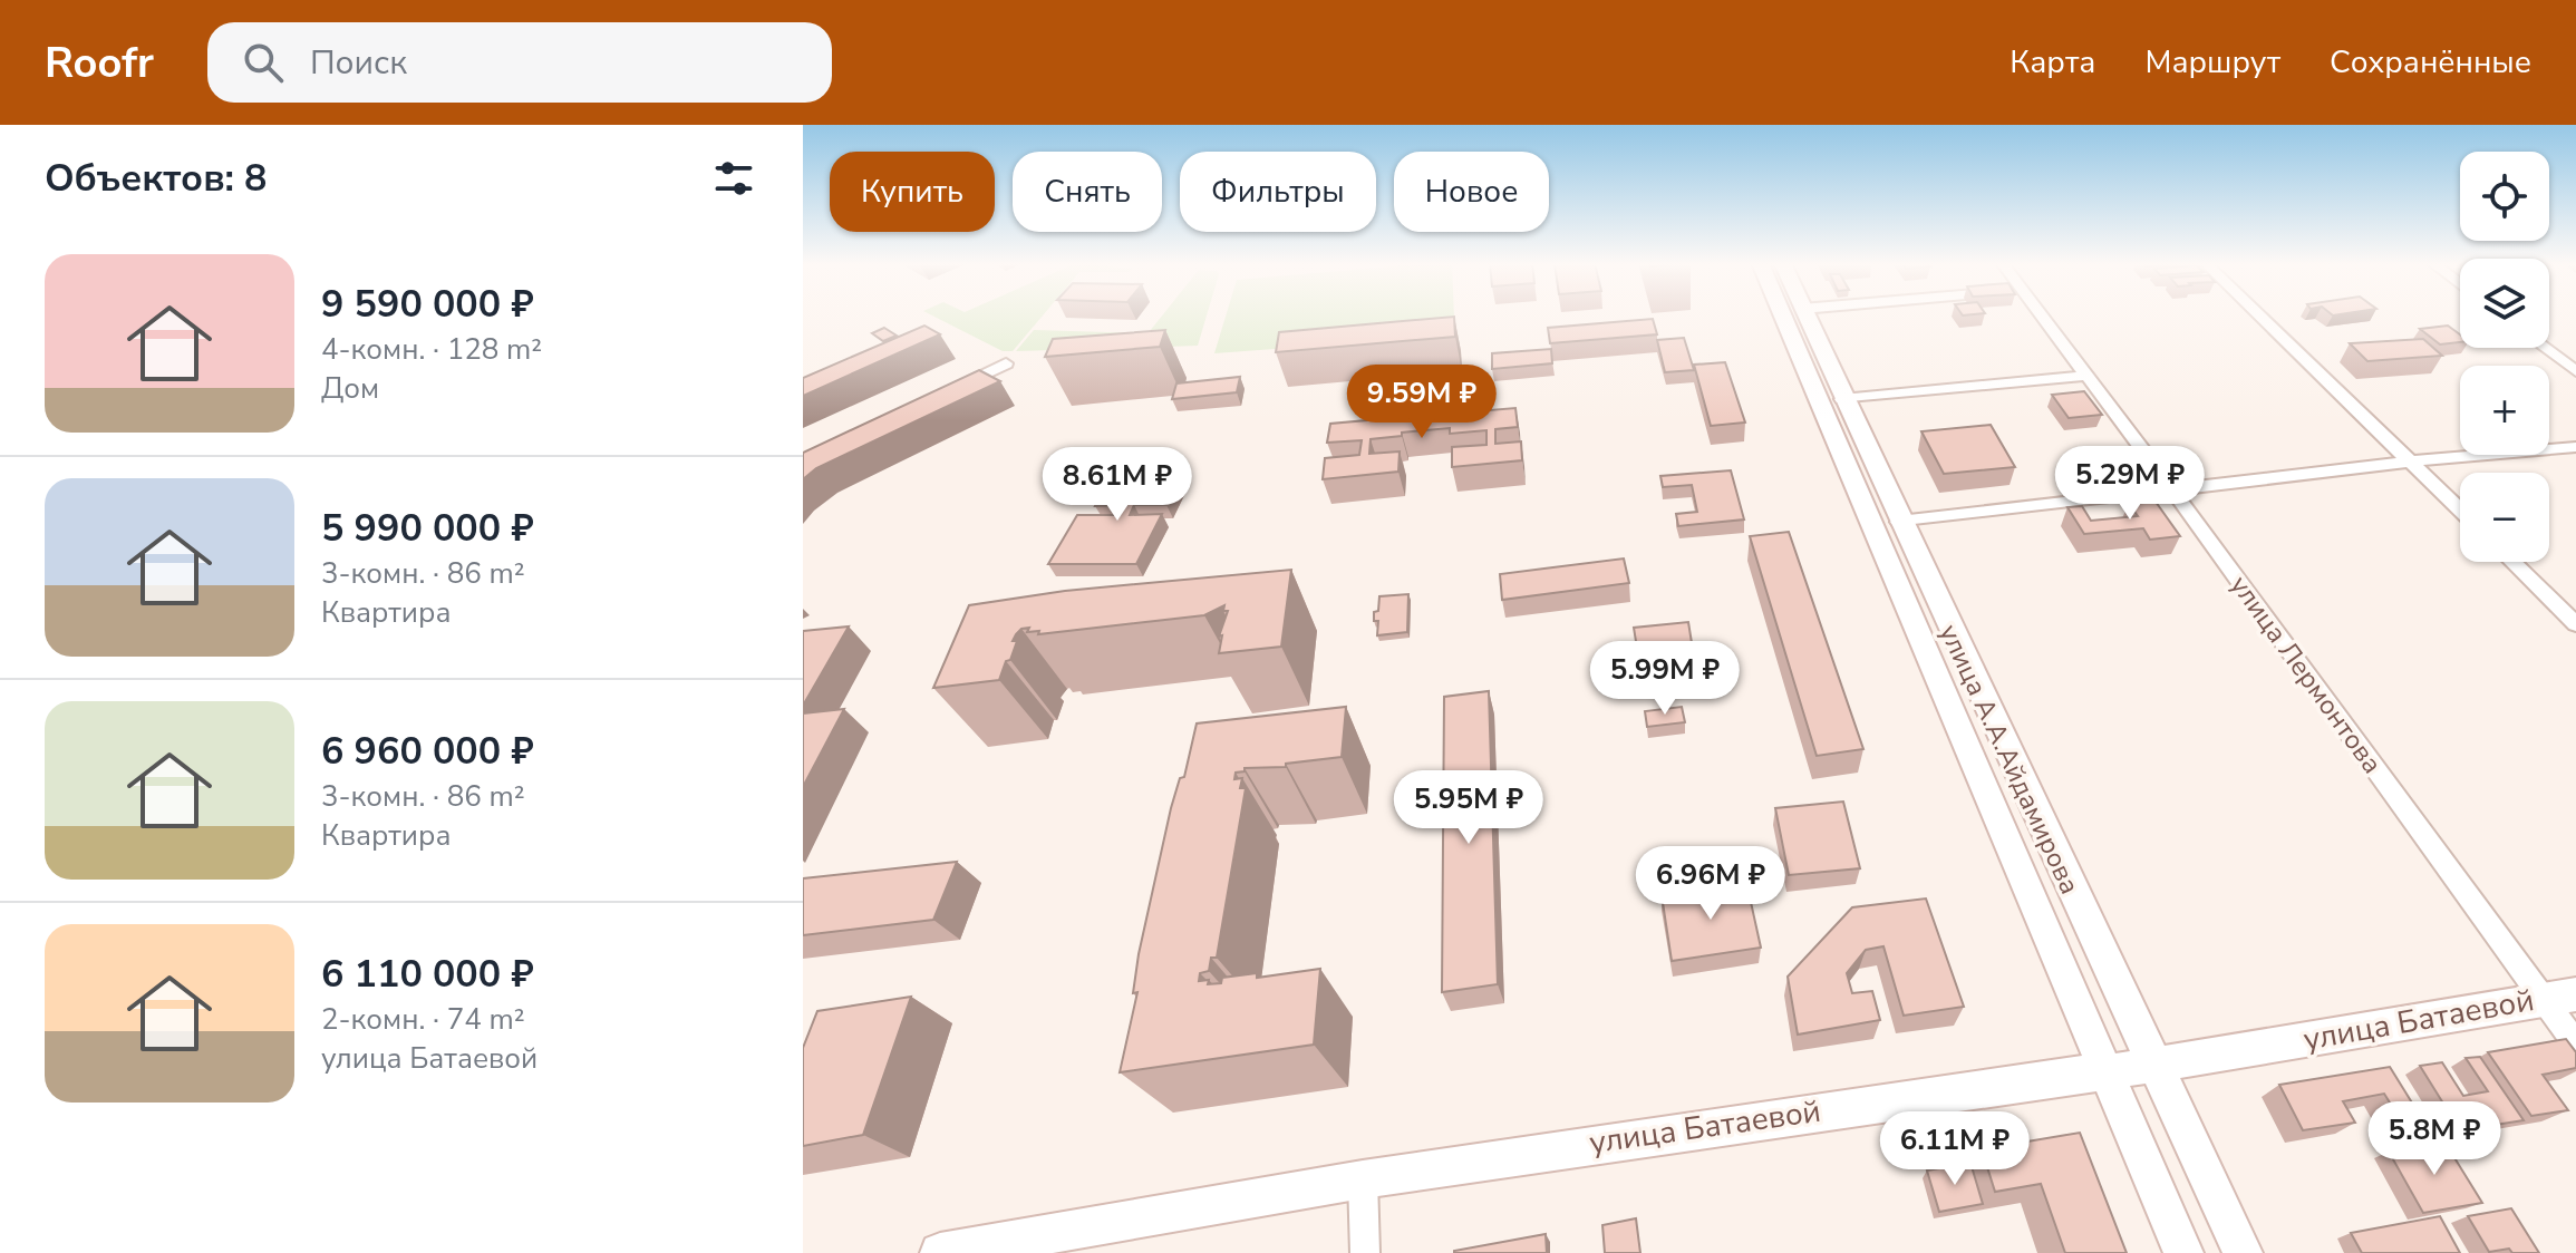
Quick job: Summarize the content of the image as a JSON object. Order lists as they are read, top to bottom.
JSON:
{
  "streets": {
    "main road": ["улица А.А.Айдамирова", "улица Батаевой"],
    "street": ["улица Лермонтова"]
  },
  "crossings": [
    ["улица Лермонтова", "улица Батаевой"],
    ["улица А.А.Айдамирова", "улица Батаевой"]
  ],
  "page": {
    "header": "Roofr",
    "search": "Поиск",
    "nav": ["Карта", "Маршрут", "Сохранённые"],
    "heading": "Объектов: 8",
    "map_buttons": ["+", "−"],
    "chip": [
      "Купить",
      "Снять",
      "Фильтры",
      "Новое"
    ],
    "list": [
      {
        "name": "9 590 000 ₽",
        "note": "4-комн. · 128 m² · Дом"
      },
      {
        "name": "5 990 000 ₽",
        "note": "3-комн. · 86 m² · Квартира"
      },
      {
        "name": "6 960 000 ₽",
        "note": "3-комн. · 86 m² · Квартира"
      },
      {
        "name": "6 110 000 ₽",
        "note": "2-комн. · 74 m² · улица Батаевой"
      }
    ],
    "price": [
      "9.59M ₽",
      "5.29M ₽",
      "8.61M ₽",
      "5.99M ₽",
      "5.95M ₽",
      "6.96M ₽",
      "5.8M ₽",
      "6.11M ₽"
    ]
  }
}
